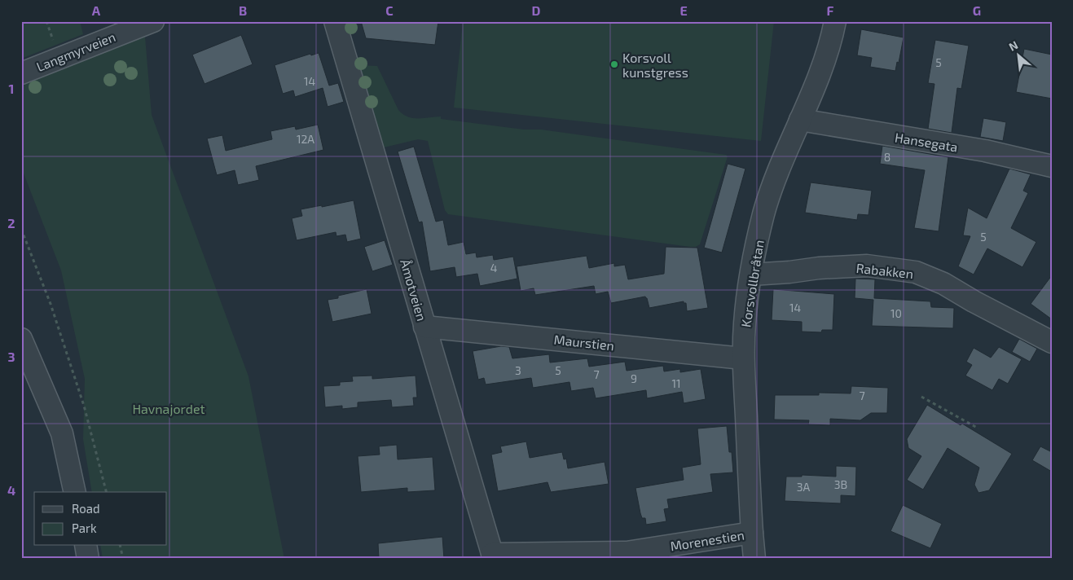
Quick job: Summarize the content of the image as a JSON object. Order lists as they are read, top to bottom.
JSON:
{
  "streets": {
    "street": [
      "Langmyrveien",
      "Hansegata",
      "Rabakken",
      "Korsvollbråtan",
      "Åmotveien",
      "Maurstien",
      "Morenestien"
    ]
  },
  "crossings": [
    ["Hansegata", "Korsvollbråtan"],
    ["Rabakken", "Korsvollbråtan"],
    ["Korsvollbråtan", "Maurstien"],
    ["Korsvollbråtan", "Morenestien"],
    ["Åmotveien", "Maurstien"],
    ["Åmotveien", "Morenestien"]
  ],
  "parks": ["Havnajordet"],
  "places": ["Korsvoll kunstgress"],
  "house_numbers": [
    "5",
    "14",
    "12A",
    "8",
    "5",
    "4",
    "14",
    "10",
    "3",
    "5",
    "7",
    "9",
    "11",
    "7",
    "3B",
    "3A"
  ],
  "legend": ["Road", "Park"],
  "north": "top left",
  "grid": {
    "columns": [
      "A",
      "B",
      "C",
      "D",
      "E",
      "F",
      "G"
    ],
    "rows": [
      "1",
      "2",
      "3",
      "4"
    ]
  }
}
